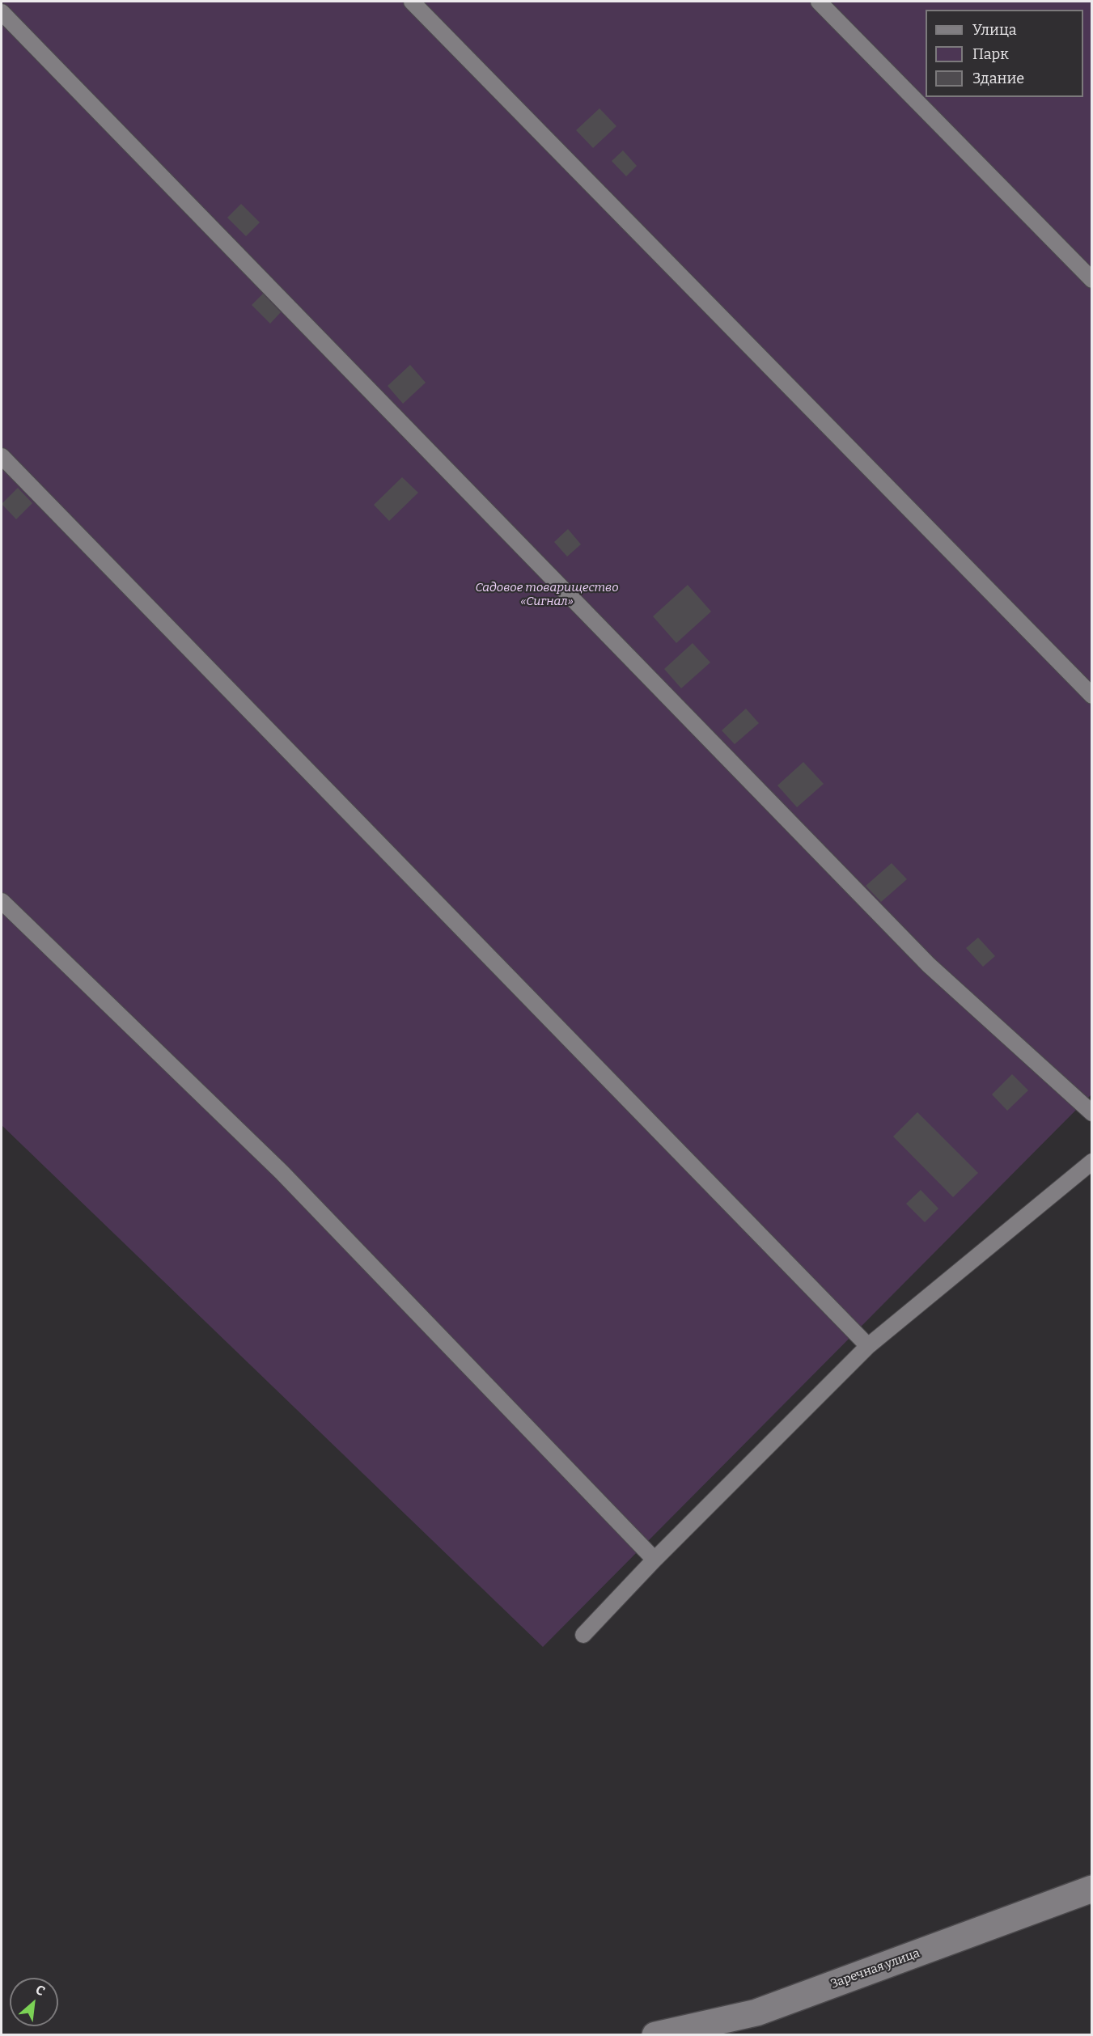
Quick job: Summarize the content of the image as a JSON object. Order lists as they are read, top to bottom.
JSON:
{
  "streets": {
    "street": ["Заречная улица"]
  },
  "parks": ["Садовое товарищество «Сигнал»"],
  "legend": ["Улица", "Парк", "Здание"],
  "north": "top right"
}
